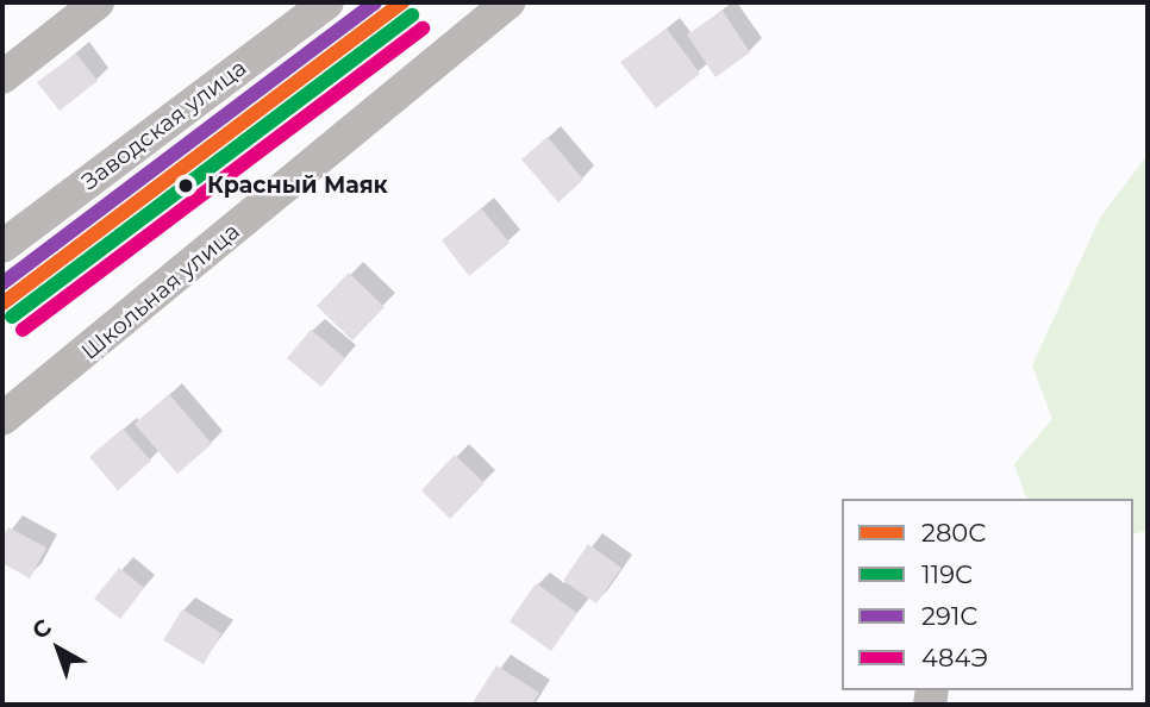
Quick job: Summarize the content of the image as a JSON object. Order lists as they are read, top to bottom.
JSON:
{
  "streets": {
    "street": ["Заводская улица", "Школьная улица"]
  },
  "places": ["Красный Маяк"],
  "lines": [
    "transit line 280С",
    "transit line 291С",
    "transit line 119С",
    "transit line 484Э"
  ],
  "legend": [
    "280С",
    "119С",
    "291С",
    "484Э"
  ],
  "north": "top left"
}
